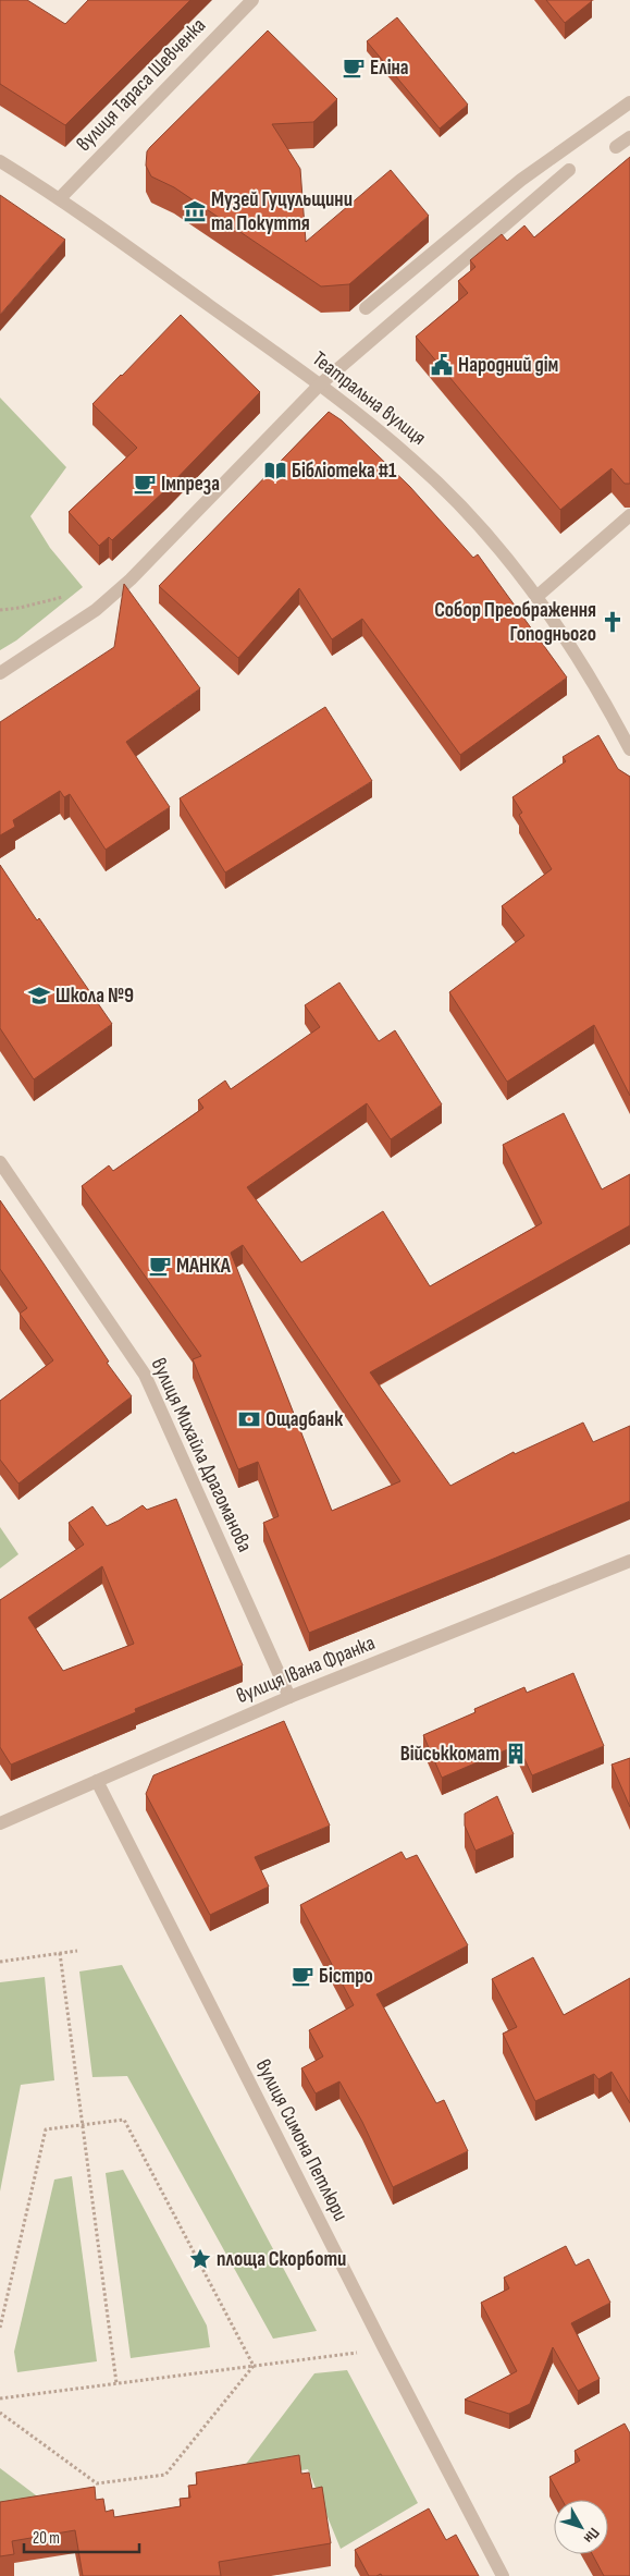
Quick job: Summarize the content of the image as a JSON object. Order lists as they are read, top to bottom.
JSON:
{
  "streets": {
    "street": [
      "вулиця Тараса Шевченка",
      "Театральна вулиця",
      "вулиця Михайла Драгоманова",
      "вулиця Івана Франка",
      "вулиця Симона Петлюри"
    ]
  },
  "crossings": [
    ["вулиця Тараса Шевченка", "Театральна вулиця"],
    ["вулиця Михайла Драгоманова", "вулиця Івана Франка"],
    ["вулиця Івана Франка", "вулиця Симона Петлюри"]
  ],
  "places": {
    "cafe": [
      "Еліна",
      "Імпреза",
      "МАНКА",
      "Бістро"
    ],
    "museum": ["Музей Гуцульщини та Покуття"],
    "public building": ["Народний дім"],
    "library": ["Бібліотека #1"],
    "church": ["Собор Преображення Гоподнього"],
    "school or university": ["Школа №9"],
    "bank": ["Ощадбанк"],
    "building": ["Військкомат"],
    "place": ["площа Скорботи"]
  },
  "scale_bar": "20 m",
  "north": "bottom right"
}
